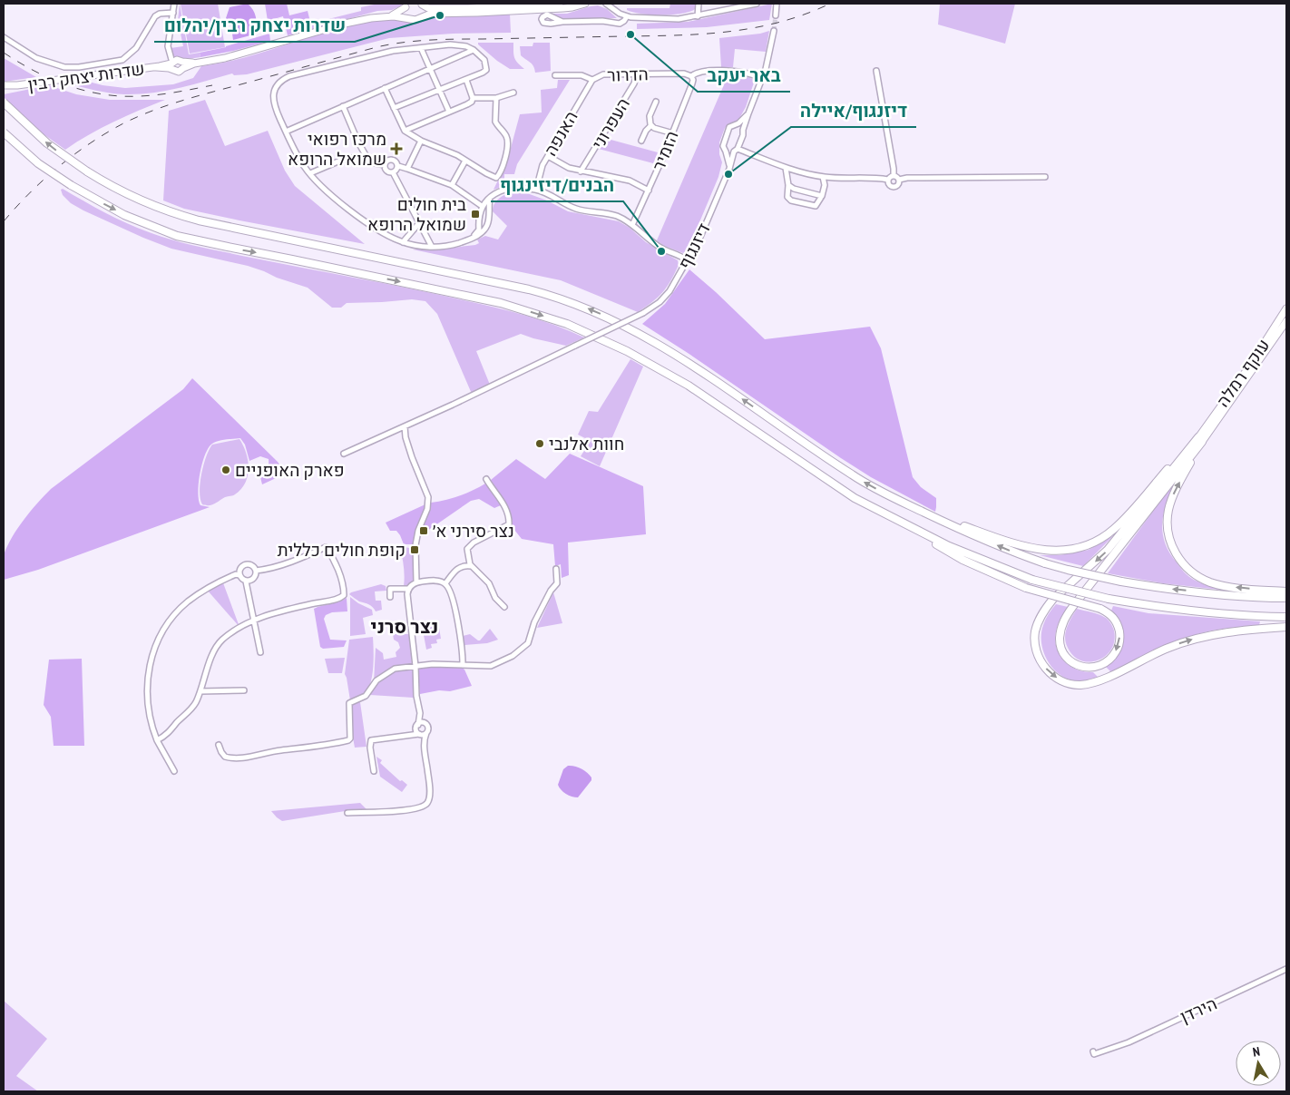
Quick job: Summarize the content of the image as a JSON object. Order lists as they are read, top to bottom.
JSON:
{
  "streets": {
    "main road": ["שדרות יצחק רבין", "עוקף רמלה"],
    "street": [
      "הדרור",
      "העפרוני",
      "האנפה",
      "הזמיר",
      "דיזנגוף",
      "הירדן"
    ]
  },
  "crossings": [
    ["הדרור", "העפרוני"],
    ["הדרור", "האנפה"],
    ["הדרור", "הזמיר"]
  ],
  "districts": ["נצר סרני"],
  "places": {
    "other": [
      "שדרות יצחק רבין/יהלום",
      "באר יעקב",
      "דיזנגוף/איילה",
      "הבנים/דיזינגוף",
      "חוות אלנבי",
      "פארק האופניים"
    ],
    "health": ["מרכז רפואי שמואל הרופא"],
    "transit": ["בית חולים שמואל הרופא", "נצר סירני א׳", "קופת חולים כללית"]
  },
  "north": "top"
}
